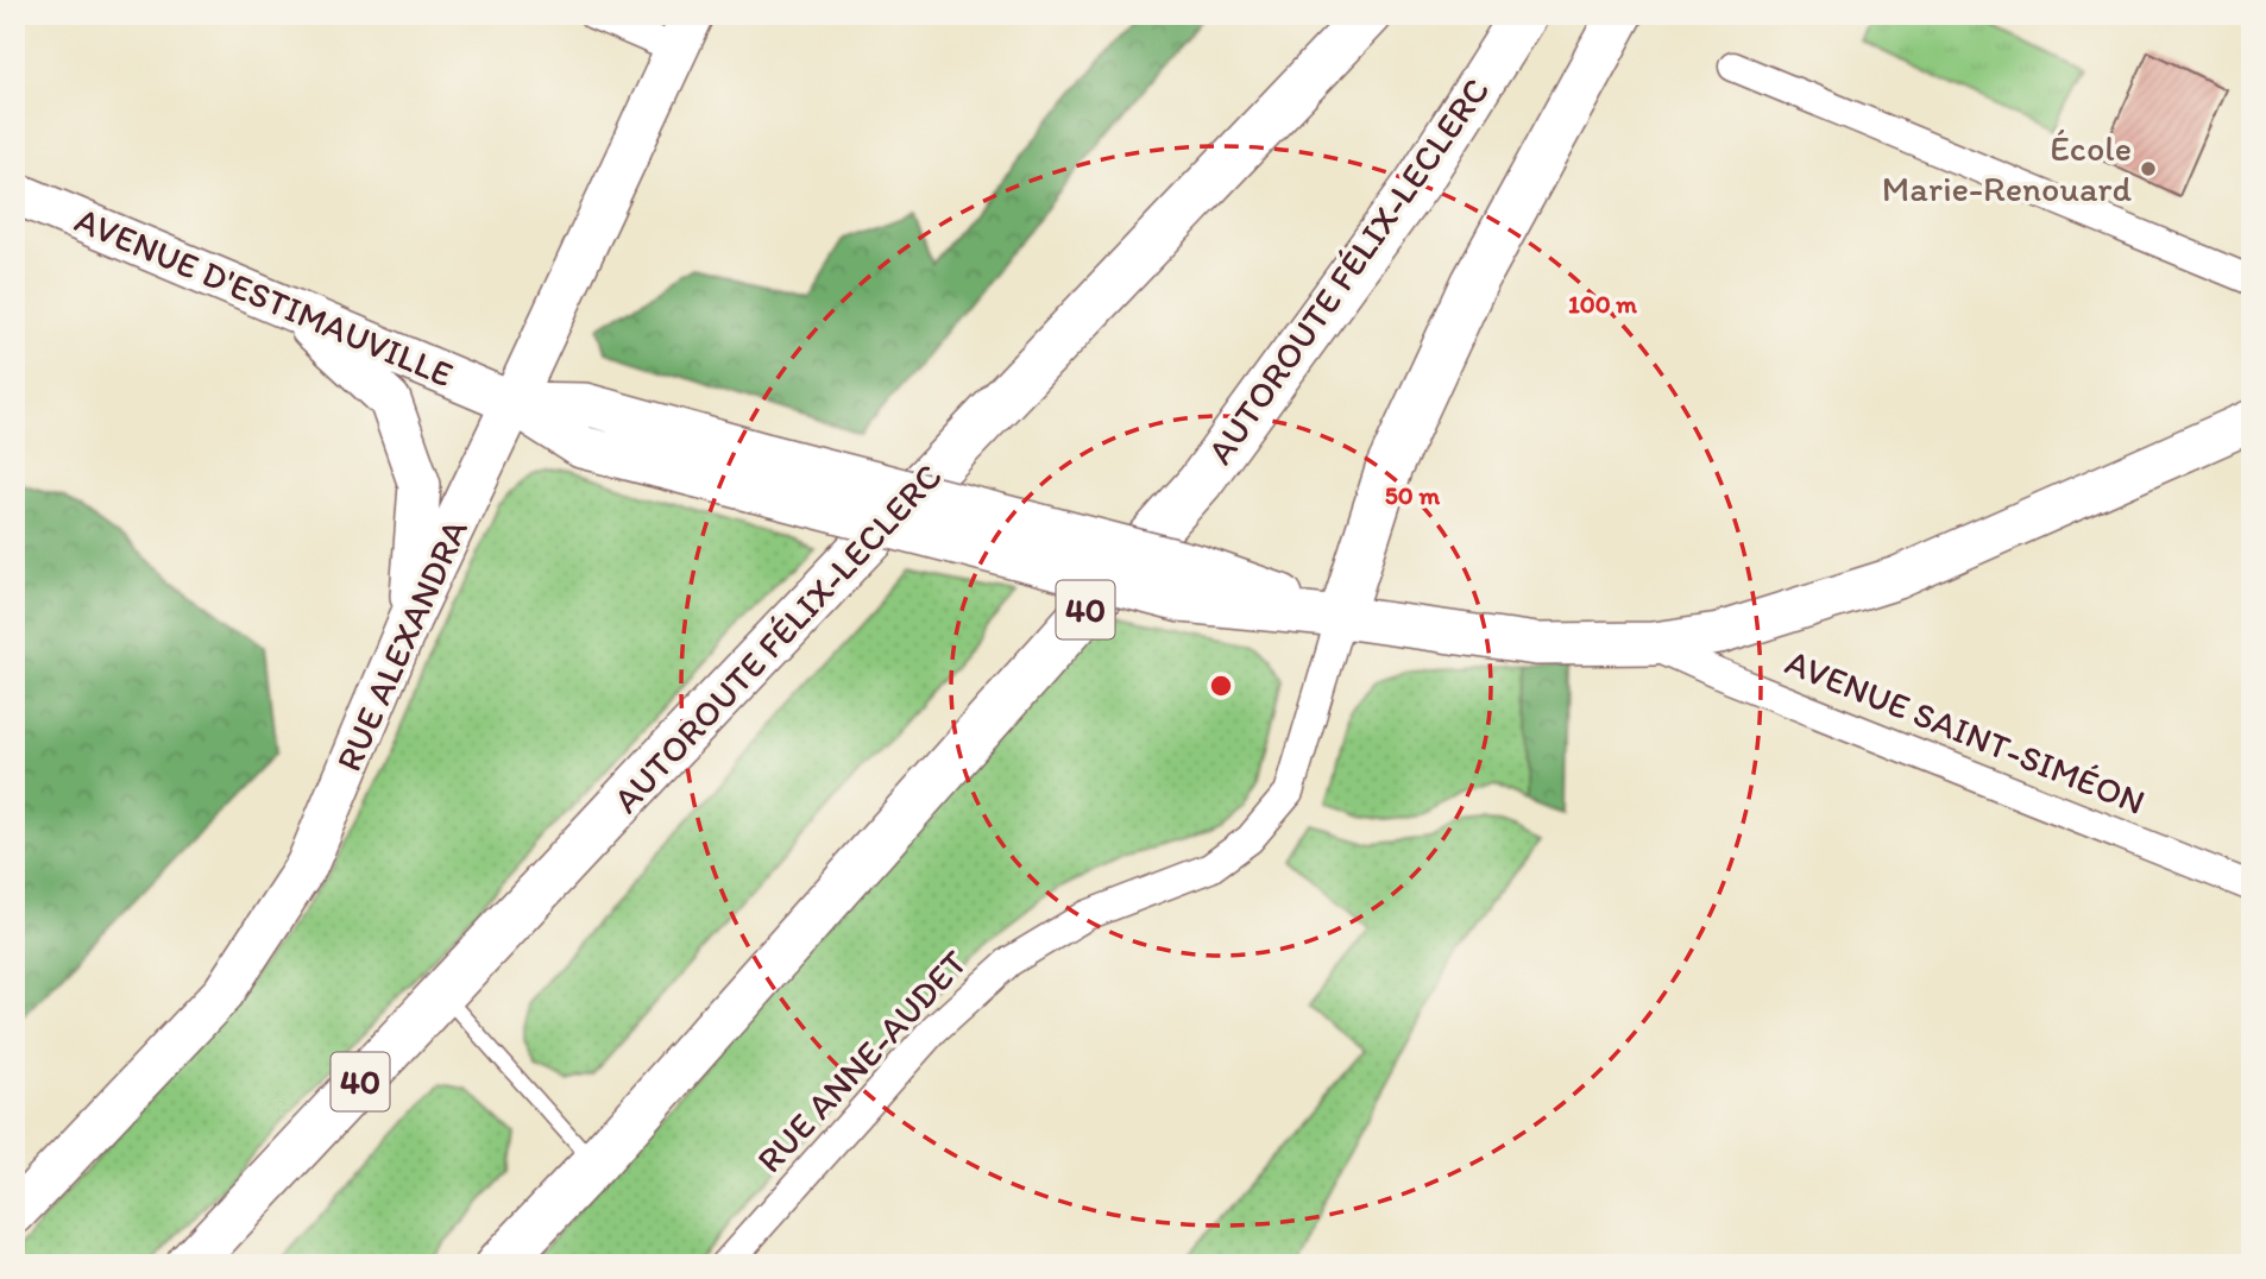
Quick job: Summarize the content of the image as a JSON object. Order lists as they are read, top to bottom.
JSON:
{
  "streets": {
    "highway": ["AUTOROUTE FÉLIX-LECLERC", "40"],
    "main road": ["AVENUE D'ESTIMAUVILLE", "RUE ALEXANDRA"],
    "street": ["AVENUE SAINT-SIMÉON", "RUE ANNE-AUDET"]
  },
  "crossings": [
    ["AVENUE D'ESTIMAUVILLE", "RUE ALEXANDRA"],
    ["AVENUE D'ESTIMAUVILLE", "AVENUE SAINT-SIMÉON"],
    ["AVENUE D'ESTIMAUVILLE", "RUE ANNE-AUDET"]
  ],
  "places": ["École Marie-Renouard"],
  "rings": ["100 m", "50 m"]
}
